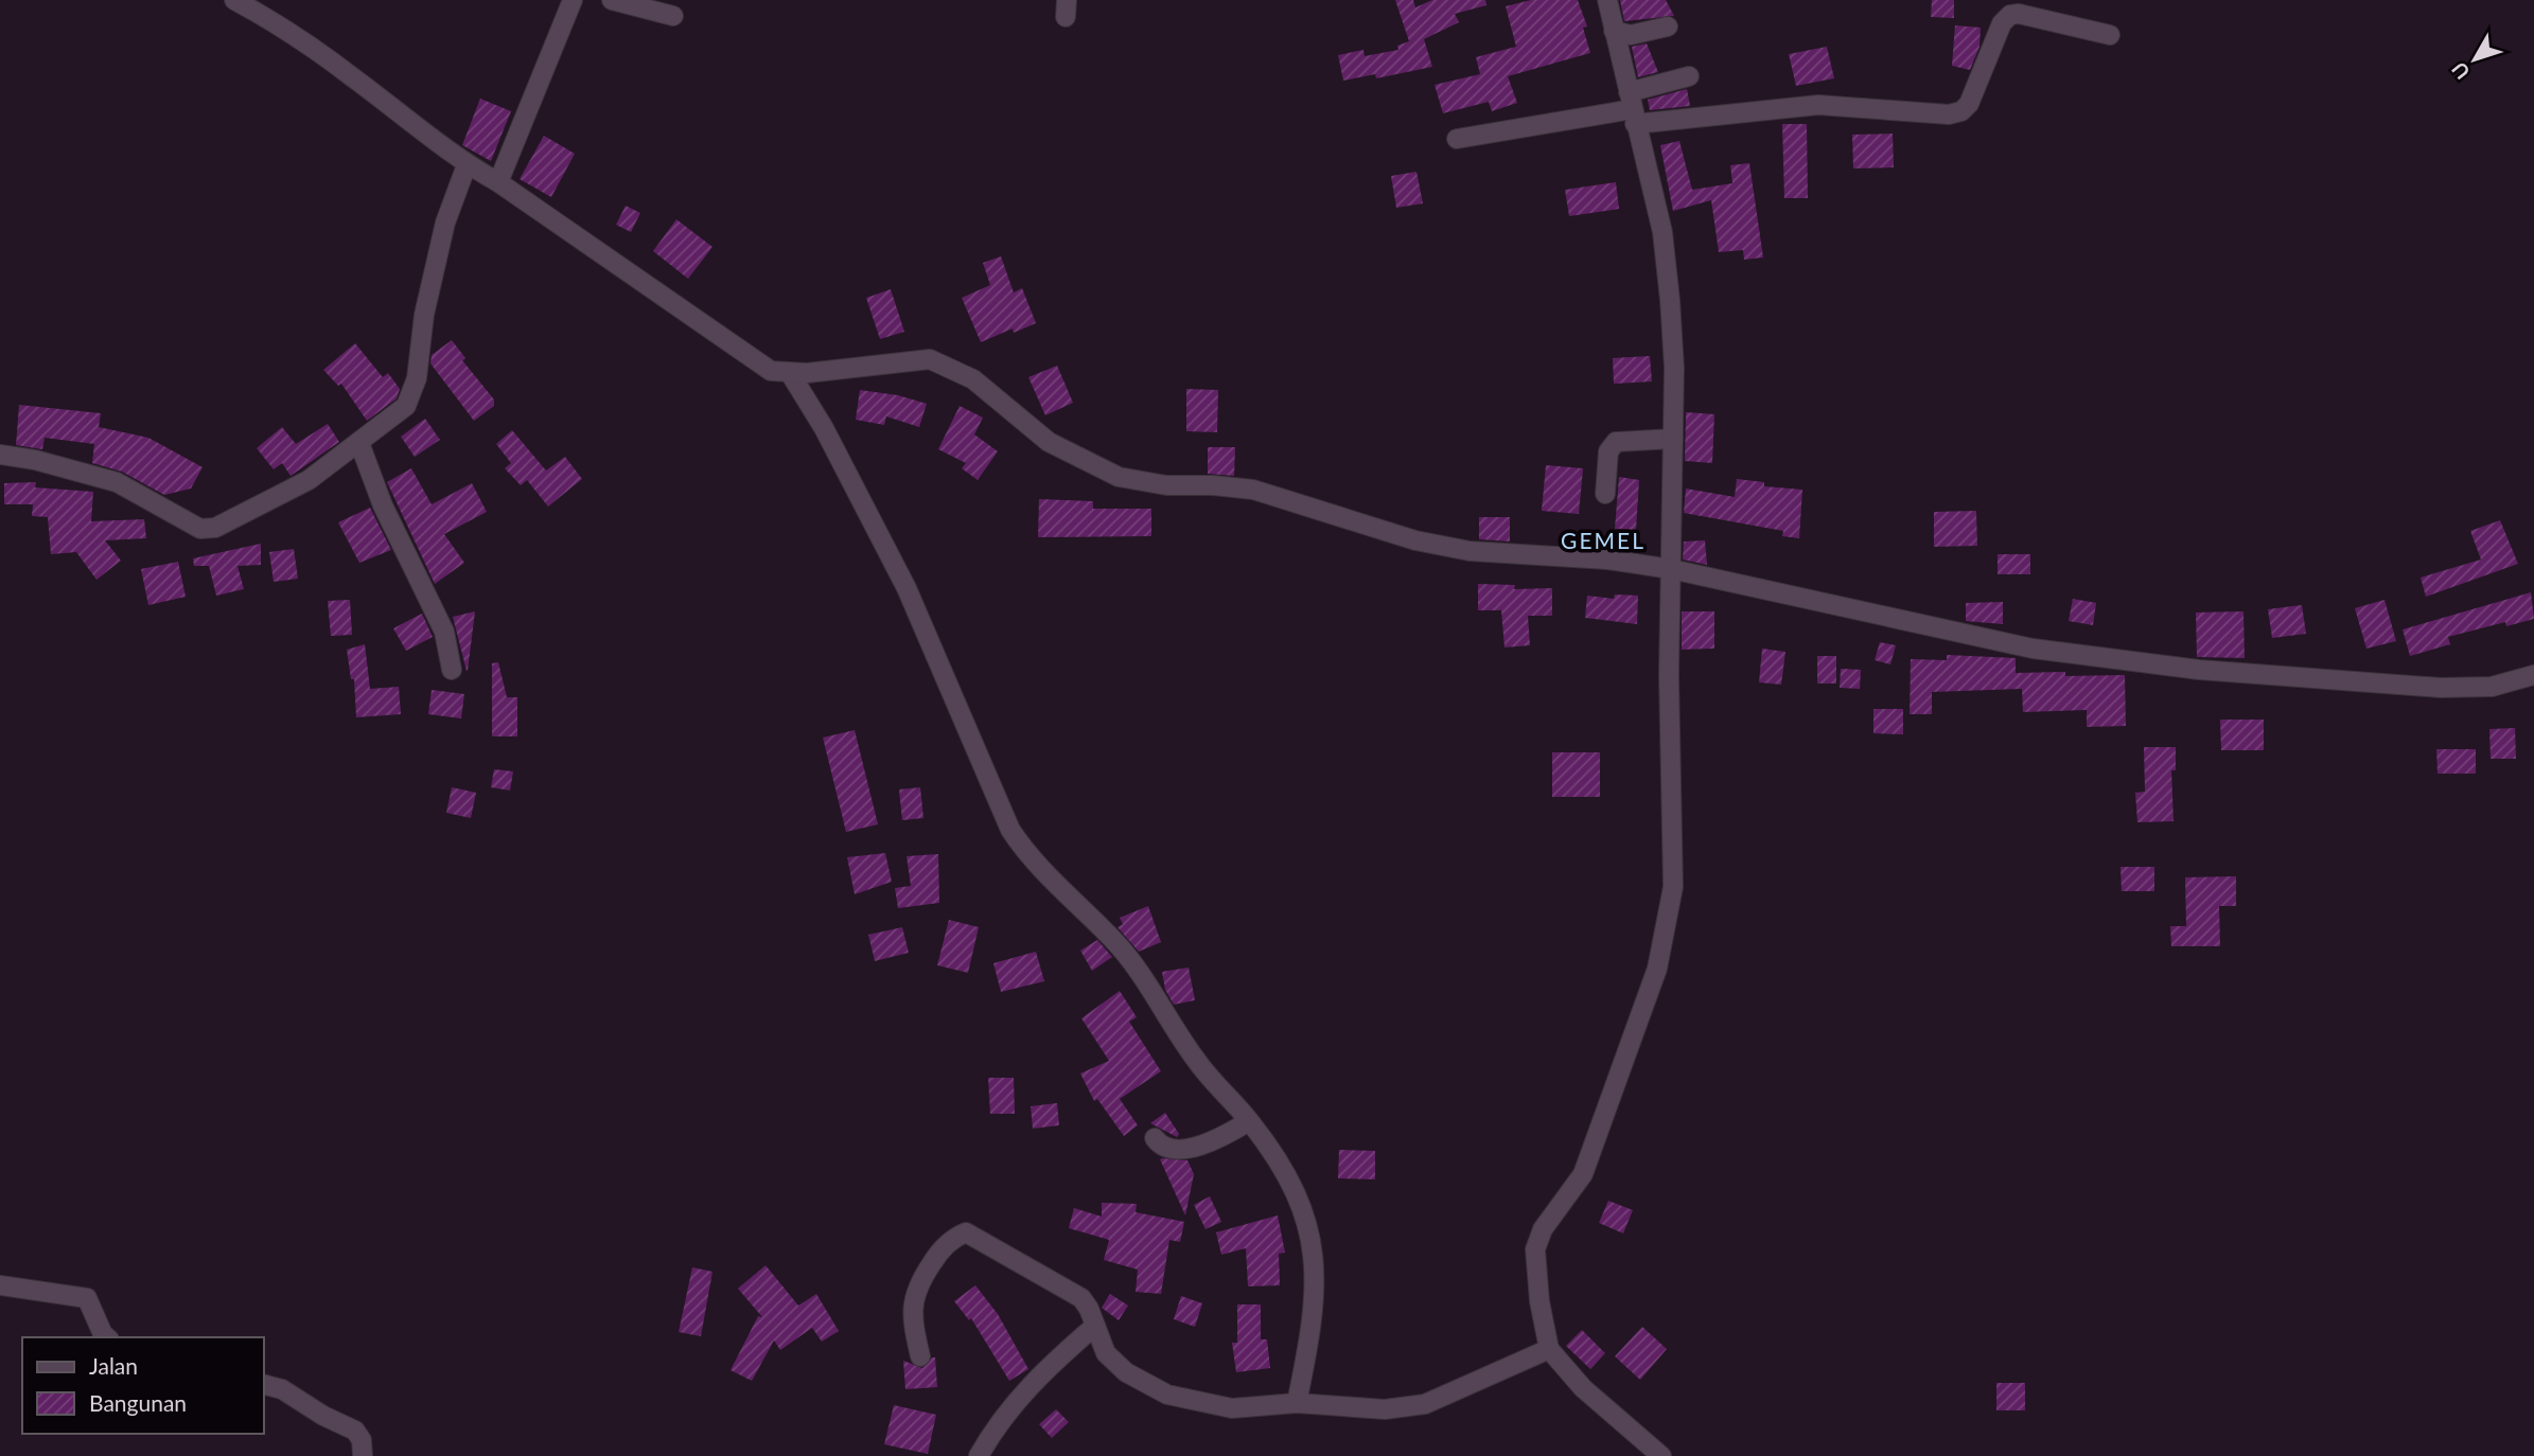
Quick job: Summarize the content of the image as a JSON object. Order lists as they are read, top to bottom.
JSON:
{
  "districts": ["GEMEL"],
  "legend": ["Jalan", "Bangunan"],
  "north": "bottom left"
}
